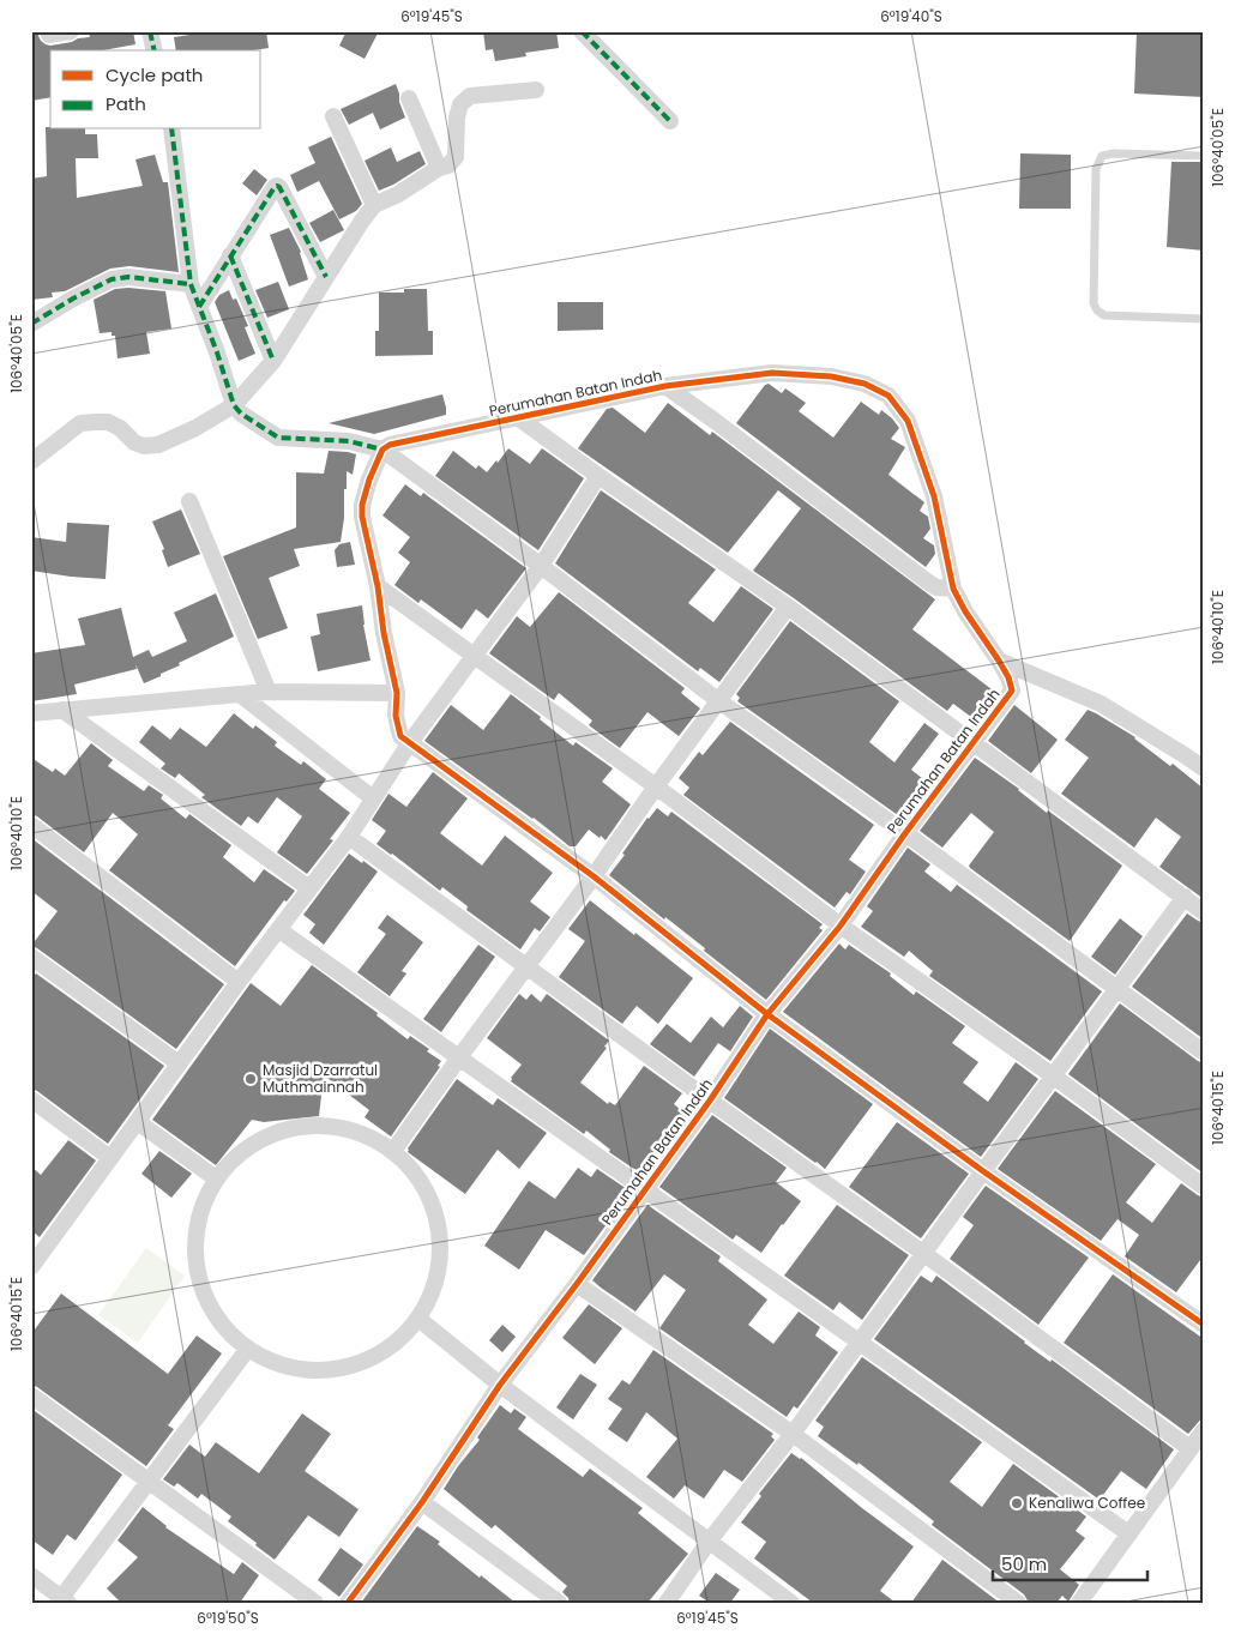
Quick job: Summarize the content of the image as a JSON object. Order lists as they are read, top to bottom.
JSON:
{
  "streets": {
    "street": ["Perumahan Batan Indah"]
  },
  "places": ["Masjid Dzarratul Muthmainnah", "Kenaliwa Coffee"],
  "legend": ["Cycle path", "Path"],
  "scale_bar": "50 m",
  "coordinates": [
    "6°19'45\"S",
    "6°19'40\"S",
    "106°40'05\"E",
    "106°40'10\"E",
    "106°40'15\"E",
    "6°19'50\"S"
  ]
}
